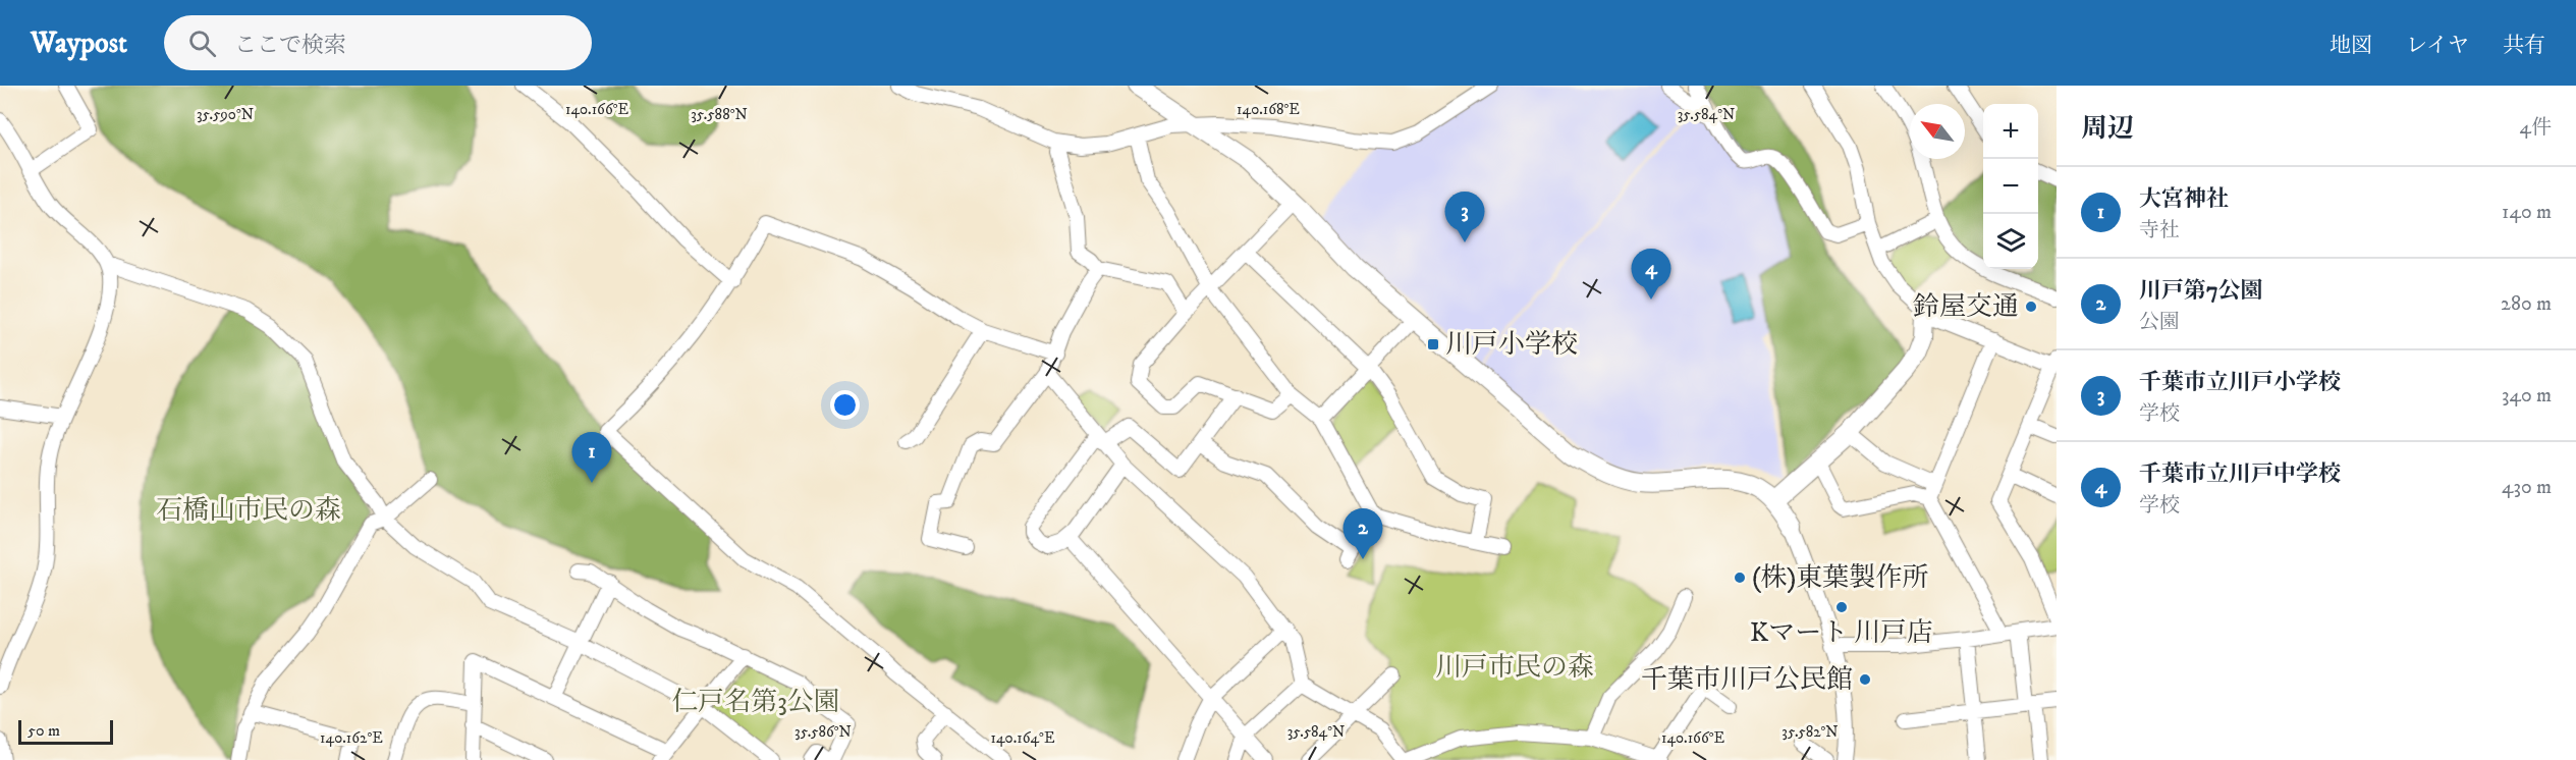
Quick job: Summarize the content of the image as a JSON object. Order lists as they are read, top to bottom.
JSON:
{
  "parks": ["石橋山市民の森", "川戸市民の森", "仁戸名第3公園"],
  "places": {
    "other": [
      "鈴屋交通",
      "(株)東葉製作所",
      "Kマート 川戸店",
      "千葉市川戸公民館"
    ],
    "transit": ["川戸小学校"]
  },
  "scale_bar": "50 m",
  "north": "top left",
  "page": {
    "header": "Waypost",
    "search": "ここで検索",
    "nav": ["地図", "レイヤ", "共有"],
    "heading": ["周辺", "4件"],
    "map_buttons": ["+", "−"],
    "list": [
      {
        "mark": "1",
        "name": "大宮神社",
        "note": "寺社",
        "value": "140 m"
      },
      {
        "mark": "2",
        "name": "川戸第7公園",
        "note": "公園",
        "value": "280 m"
      },
      {
        "mark": "3",
        "name": "千葉市立川戸小学校",
        "note": "学校",
        "value": "340 m"
      },
      {
        "mark": "4",
        "name": "千葉市立川戸中学校",
        "note": "学校",
        "value": "430 m"
      }
    ],
    "pins": [
      "3",
      "4",
      "1",
      "2"
    ],
    "scale": "50 m"
  },
  "coordinates": [
    "140.166°E",
    "140.168°E",
    "35.590°N",
    "35.588°N",
    "35.584°N",
    "35.586°N",
    "35.582°N",
    "140.162°E",
    "140.164°E"
  ]
}
